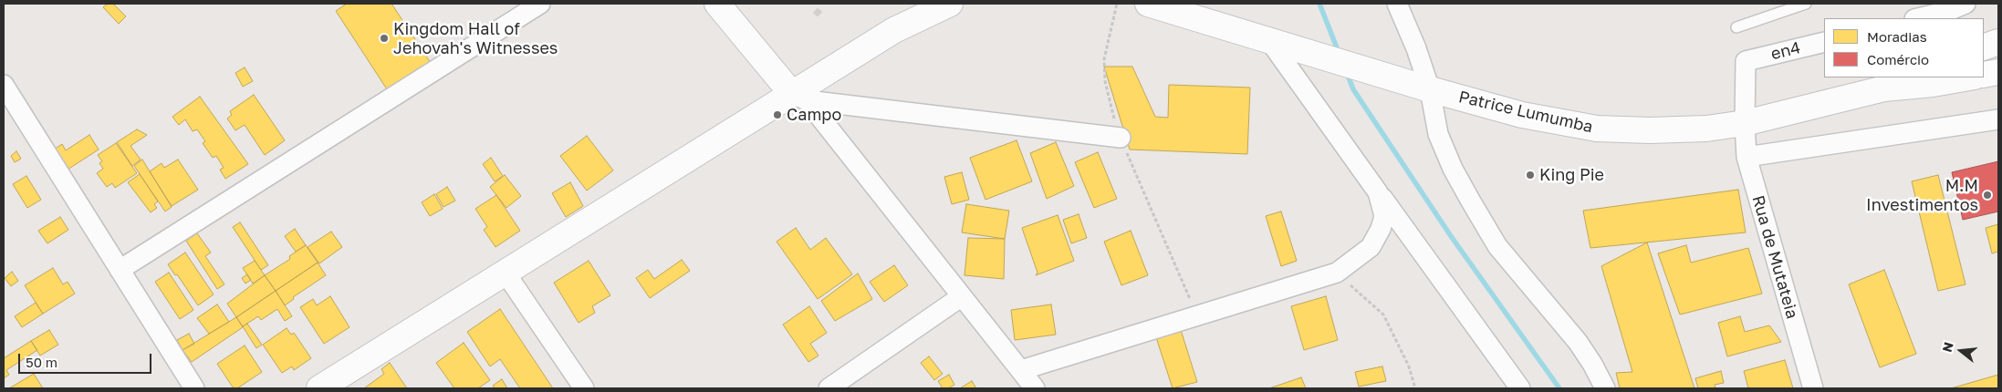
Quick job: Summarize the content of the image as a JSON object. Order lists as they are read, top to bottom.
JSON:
{
  "streets": {
    "street": ["en4", "Patrice Lumumba", "Rua de Mutateia"]
  },
  "crossings": [
    ["en4", "Rua de Mutateia"],
    ["Patrice Lumumba", "Rua de Mutateia"]
  ],
  "places": [
    "Kingdom Hall of Jehovah's Witnesses",
    "Campo",
    "King Pie",
    "M.M Investimentos"
  ],
  "legend": ["Moradias", "Comércio"],
  "scale_bar": "50 m",
  "north": "left"
}
